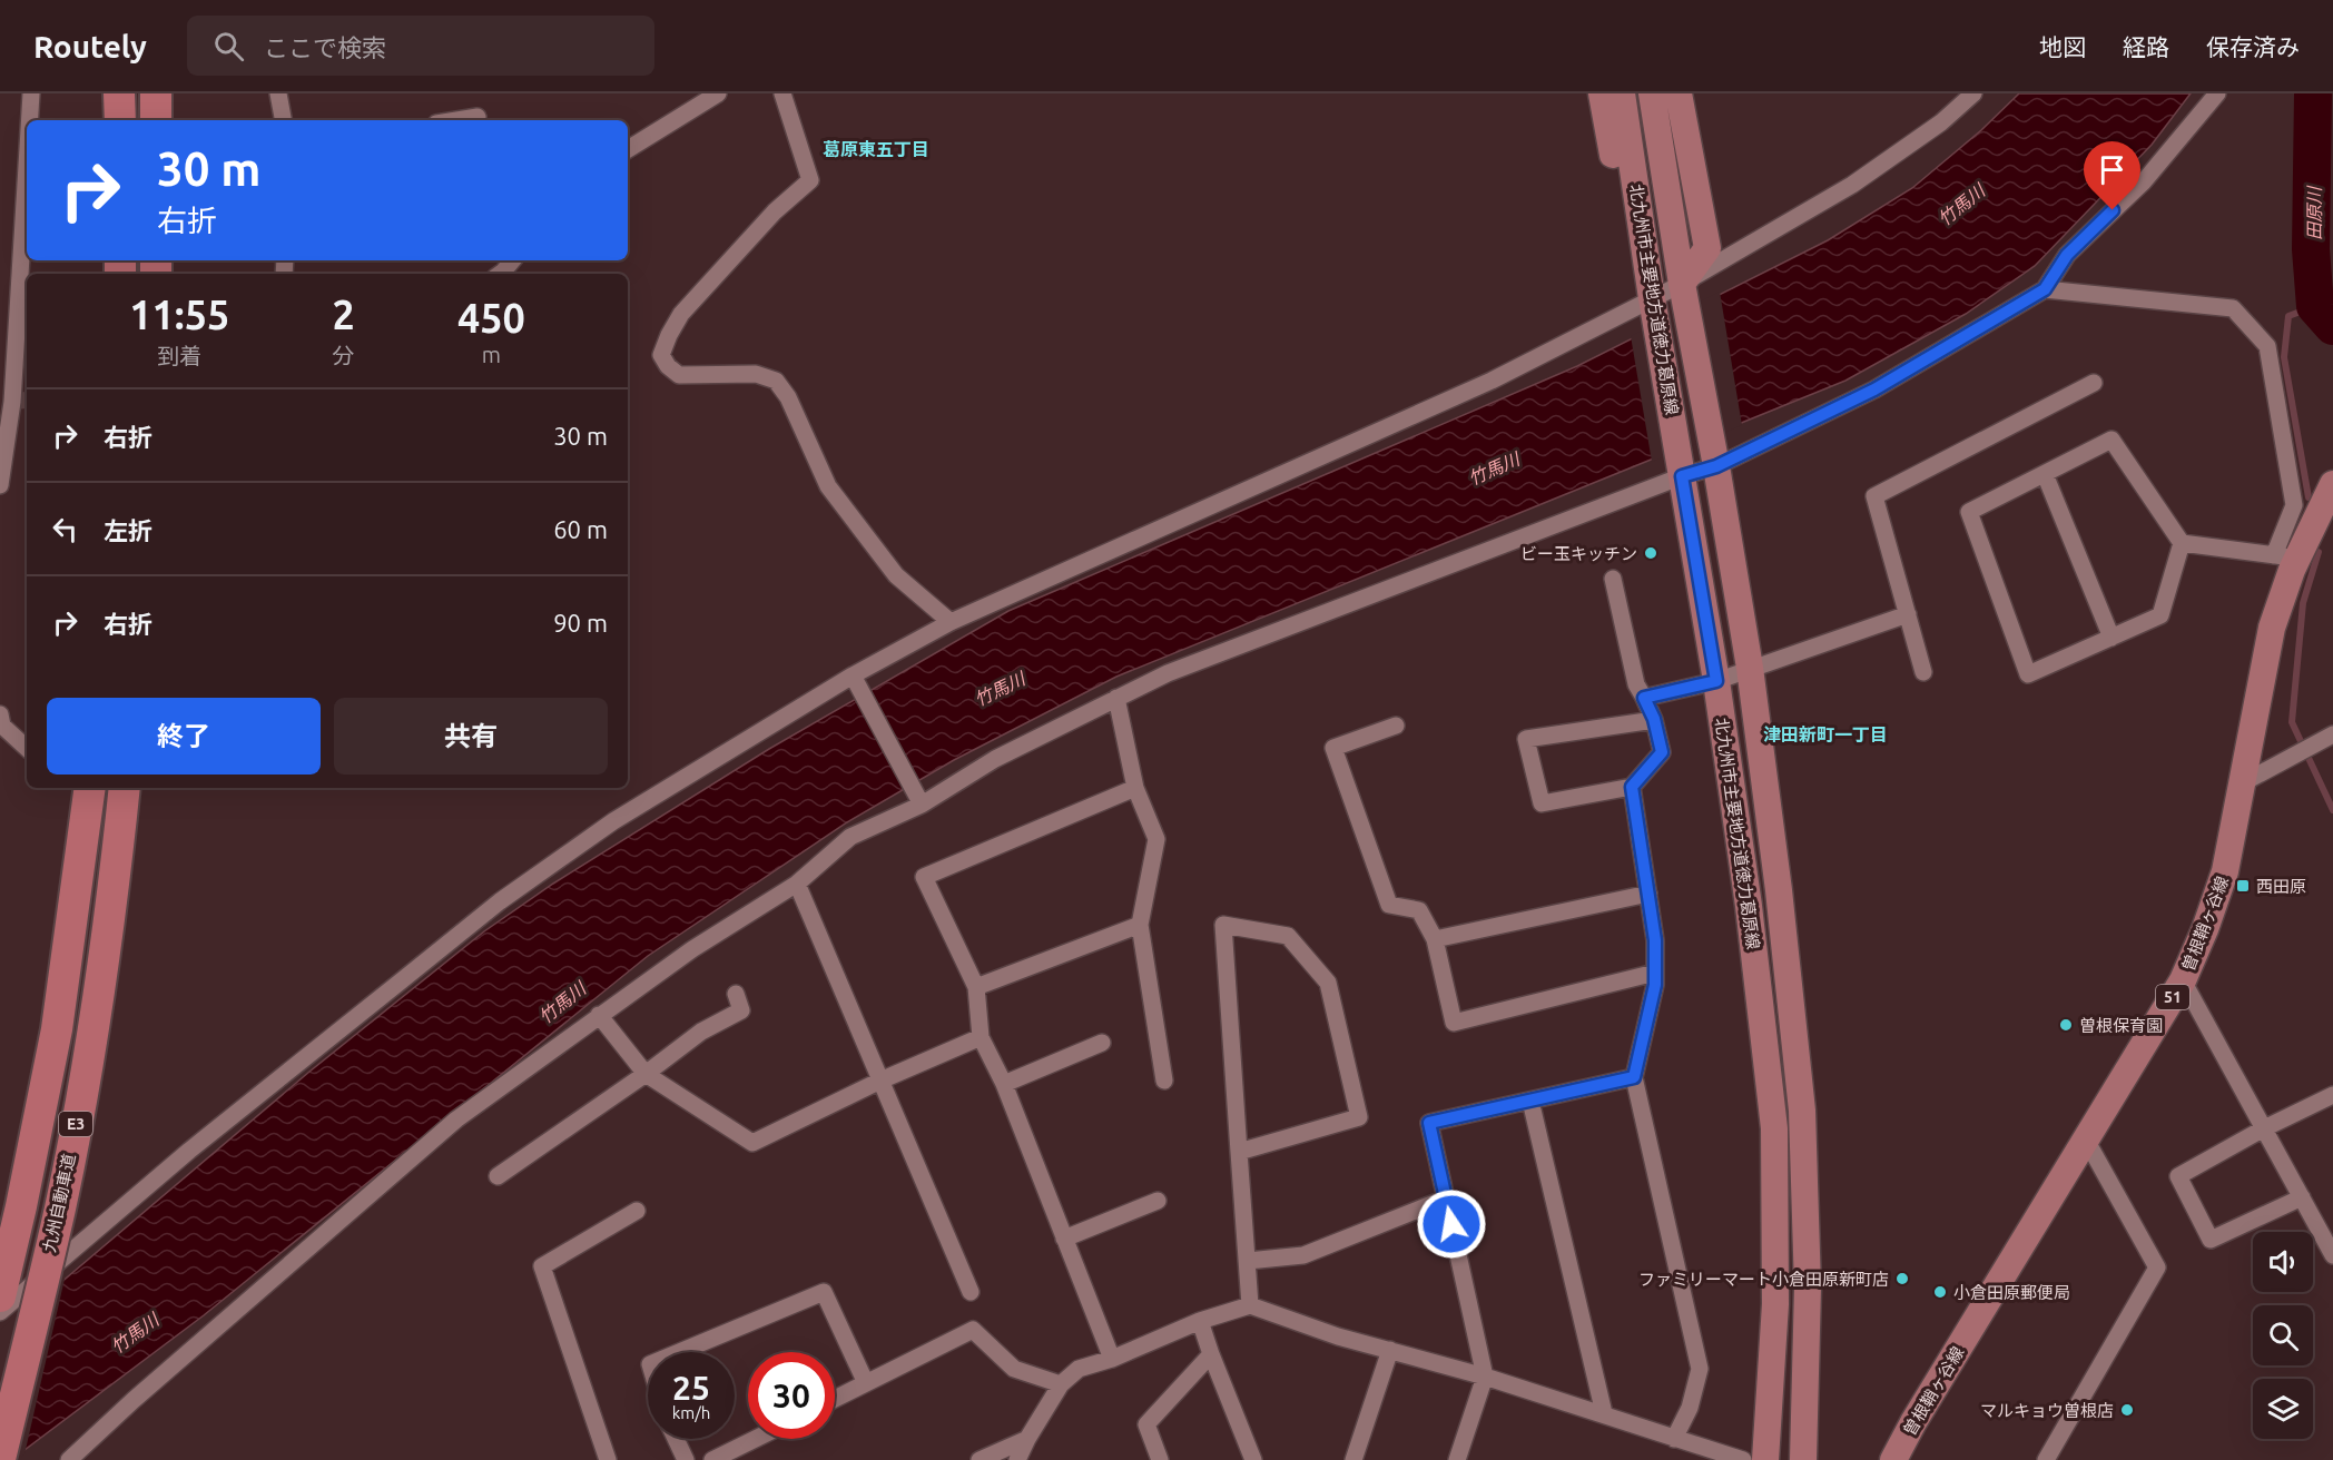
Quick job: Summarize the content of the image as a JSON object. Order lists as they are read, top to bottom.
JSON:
{
  "streets": {
    "highway": ["E3", "九州自動車道"],
    "main road": ["北九州市主要地方道徳力葛原線", "曽根鞘ヶ谷線", "51"]
  },
  "districts": ["葛原東五丁目", "津田新町一丁目"],
  "water": ["竹馬川", "田原川"],
  "places": {
    "other": [
      "ビー玉キッチン",
      "曽根保育園",
      "ファミリーマート小倉田原新町店",
      "小倉田原郵便局",
      "マルキョウ曽根店"
    ],
    "transit": ["西田原"]
  },
  "page": {
    "header": "Routely",
    "search": "ここで検索",
    "nav": ["地図", "経路", "保存済み"],
    "turn": ["30 m", "右折"],
    "eta": [
      "11:55",
      "到着",
      "2",
      "分",
      "450",
      "m"
    ],
    "list": [
      {
        "name": "右折",
        "value": "30 m"
      },
      {
        "name": "左折",
        "value": "60 m"
      },
      {
        "name": "右折",
        "value": "90 m"
      }
    ],
    "buttons": ["終了", "共有"],
    "speed": "25 km/h",
    "limit": "30"
  }
}
